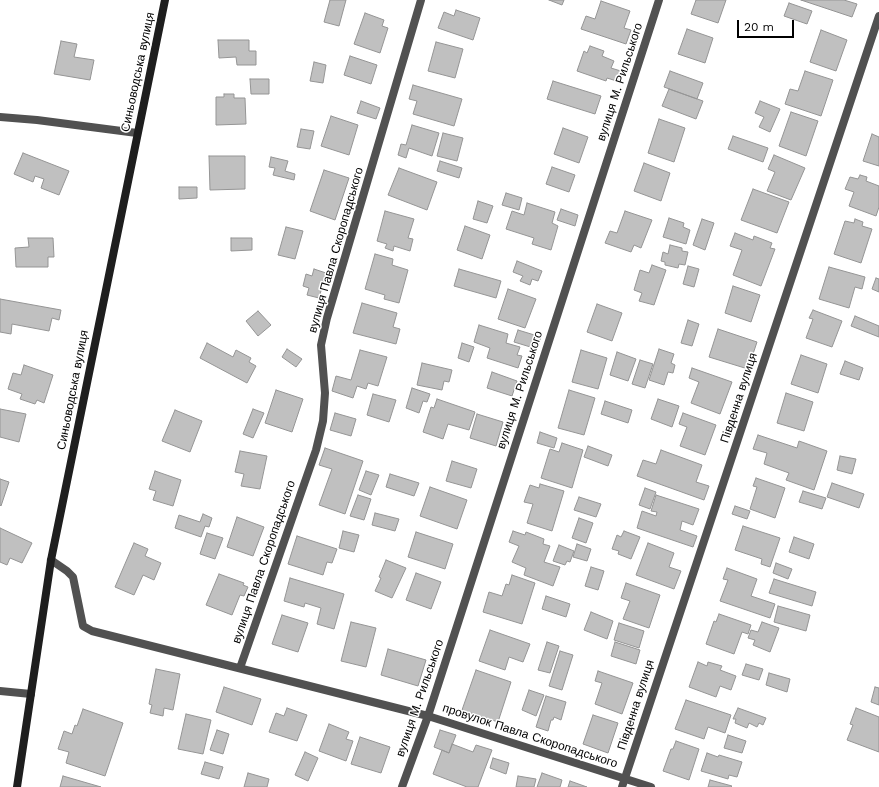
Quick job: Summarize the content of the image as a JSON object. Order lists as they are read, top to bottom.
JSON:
{
  "streets": {
    "street": [
      "Синьоводська вулиця",
      "вулиця М. Рильського",
      "вулиця Павла Скоропадського",
      "Південна вулиця",
      "провулок Павла Скоропадського"
    ]
  },
  "crossings": [
    ["Синьоводська вулиця", "провулок Павла Скоропадського"],
    ["вулиця М. Рильського", "провулок Павла Скоропадського"],
    ["вулиця Павла Скоропадського", "провулок Павла Скоропадського"],
    ["Південна вулиця", "провулок Павла Скоропадського"]
  ],
  "scale_bar": "20 m"
}
